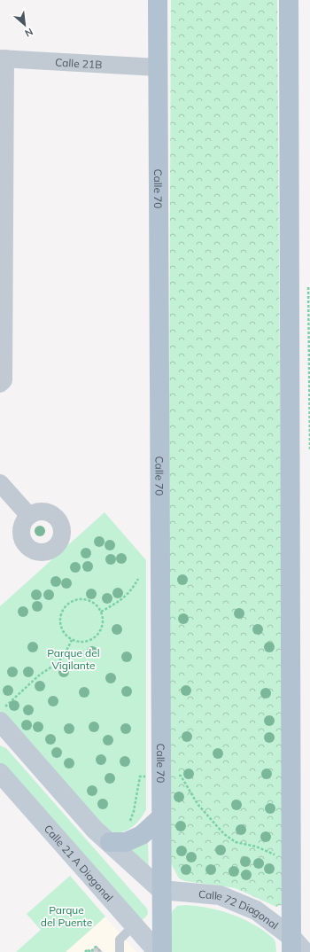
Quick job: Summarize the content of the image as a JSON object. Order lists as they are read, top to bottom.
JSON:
{
  "streets": {
    "main road": ["Calle 70", "Calle 21 A Diagonal", "Calle 72 Diagonal"],
    "street": ["Calle 21B"]
  },
  "crossings": [
    ["Calle 21B", "Calle 70"],
    ["Calle 70", "Calle 72 Diagonal"]
  ],
  "parks": ["Parque del Vigilante", "Parque del Puente"],
  "north": "bottom right"
}
